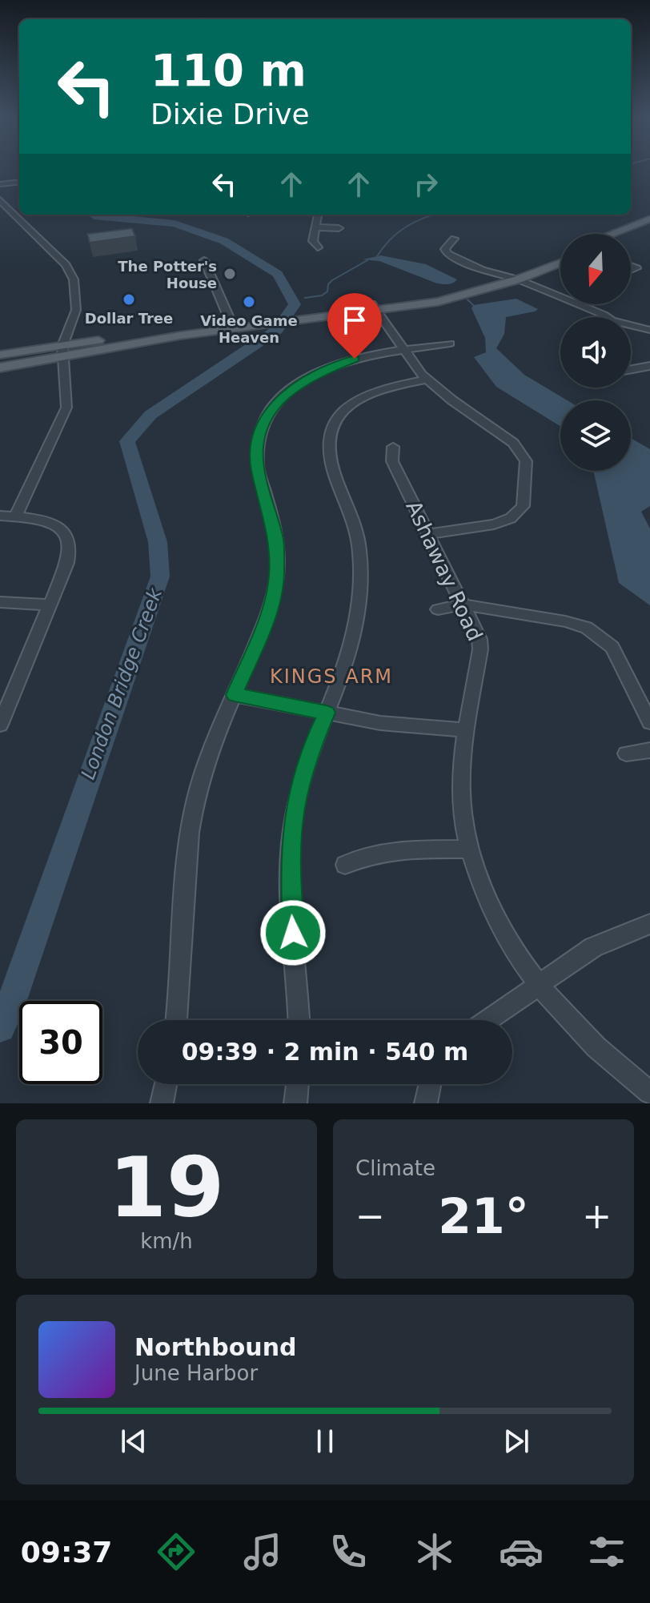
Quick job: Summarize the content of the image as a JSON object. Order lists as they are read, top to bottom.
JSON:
{
  "streets": {
    "street": ["Ashaway Road"]
  },
  "districts": ["KINGS ARM"],
  "water": ["London Bridge Creek"],
  "places": ["The Potter's House", "Dollar Tree", "Video Game Heaven"],
  "north": "bottom",
  "page": {
    "turn": ["110 m", "Dixie Drive"],
    "limit": "30",
    "trip": "09:39 · 2 min · 540 m",
    "tile": [
      ["19", "km/h"],
      "Climate"
    ],
    "heat": ["−", "21°", "+"],
    "song": ["Northbound", "June Harbor"],
    "tabs": "09:37"
  }
}
